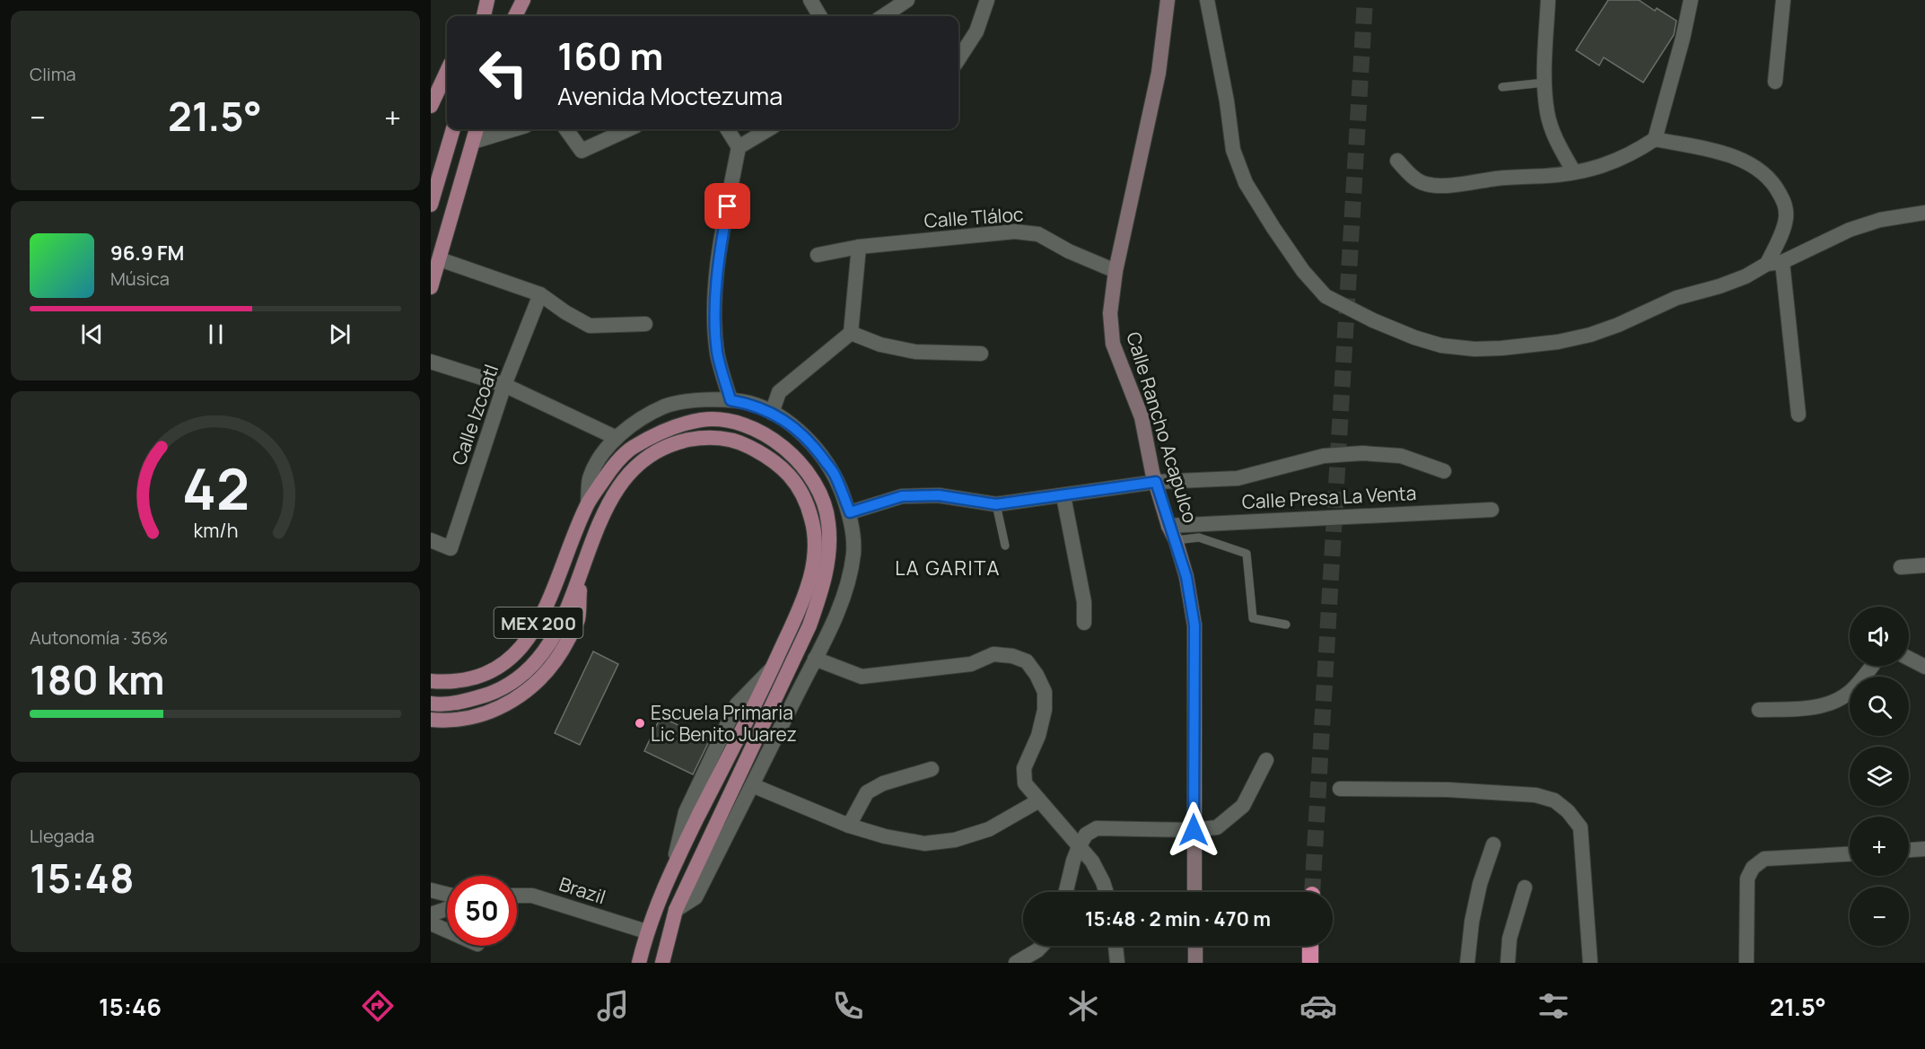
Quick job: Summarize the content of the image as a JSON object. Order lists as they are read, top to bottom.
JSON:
{
  "streets": {
    "main road": ["Calle Rancho Acapulco", "MEX 200"],
    "street": [
      "Calle Tláloc",
      "Calle Izcoatl",
      "Calle Presa La Venta",
      "Brazil"
    ]
  },
  "crossings": [
    ["Calle Tláloc", "Calle Rancho Acapulco"],
    ["Calle Rancho Acapulco", "Calle Presa La Venta"]
  ],
  "districts": ["LA GARITA"],
  "places": ["Escuela Primaria Lic Benito Juarez"],
  "page": {
    "tile": [
      "Clima",
      ["Autonomía · 36%", "180 km"],
      ["Llegada", "15:48"]
    ],
    "turn": ["160 m", "Avenida Moctezuma"],
    "heat": ["−", "21.5°", "+"],
    "song": ["96.9 FM", "Música"],
    "map_buttons": ["+", "−"],
    "limit": "50",
    "trip": "15:48 · 2 min · 470 m",
    "tabs": ["15:46", "21.5°"],
    "gauge": ["42", "km/h"]
  }
}
